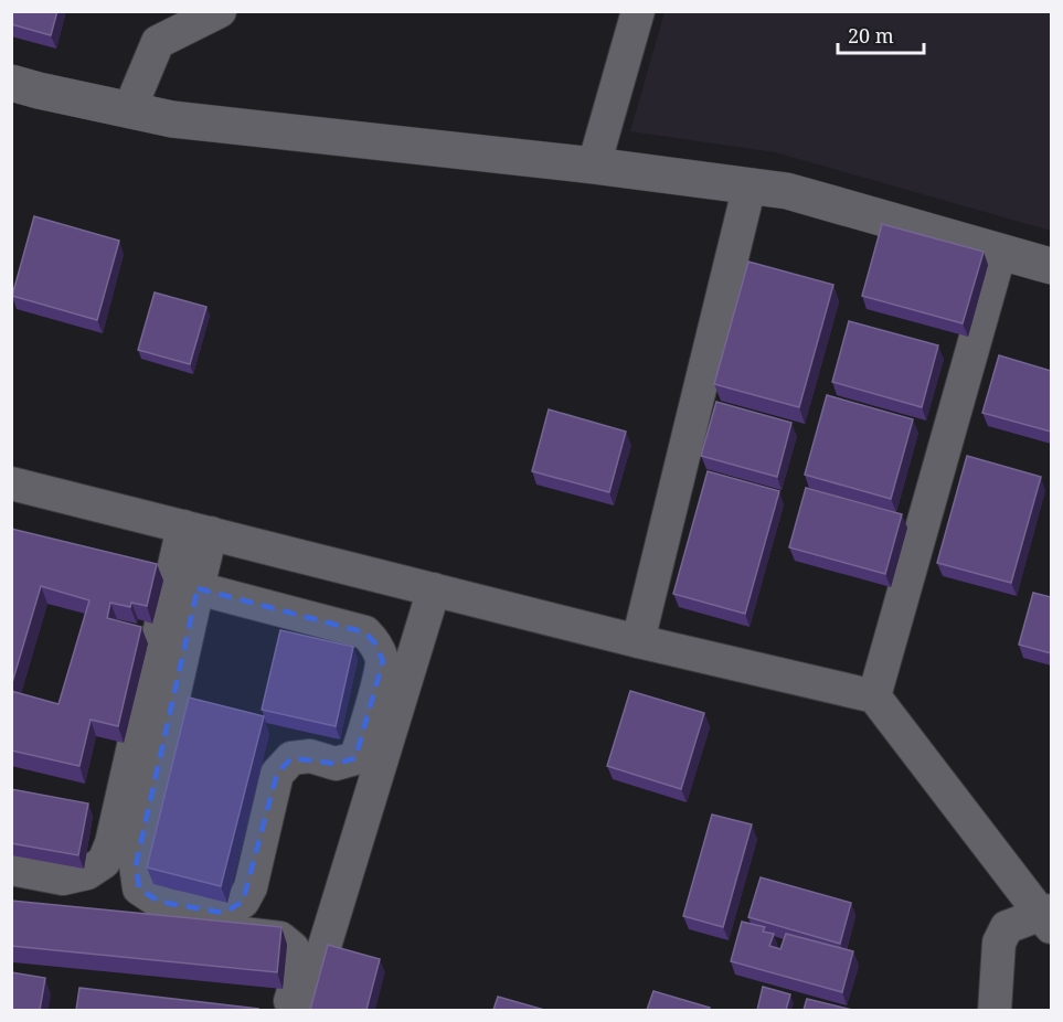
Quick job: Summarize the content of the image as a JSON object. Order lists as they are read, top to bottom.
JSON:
{
  "scale_bar": "20 m"
}
